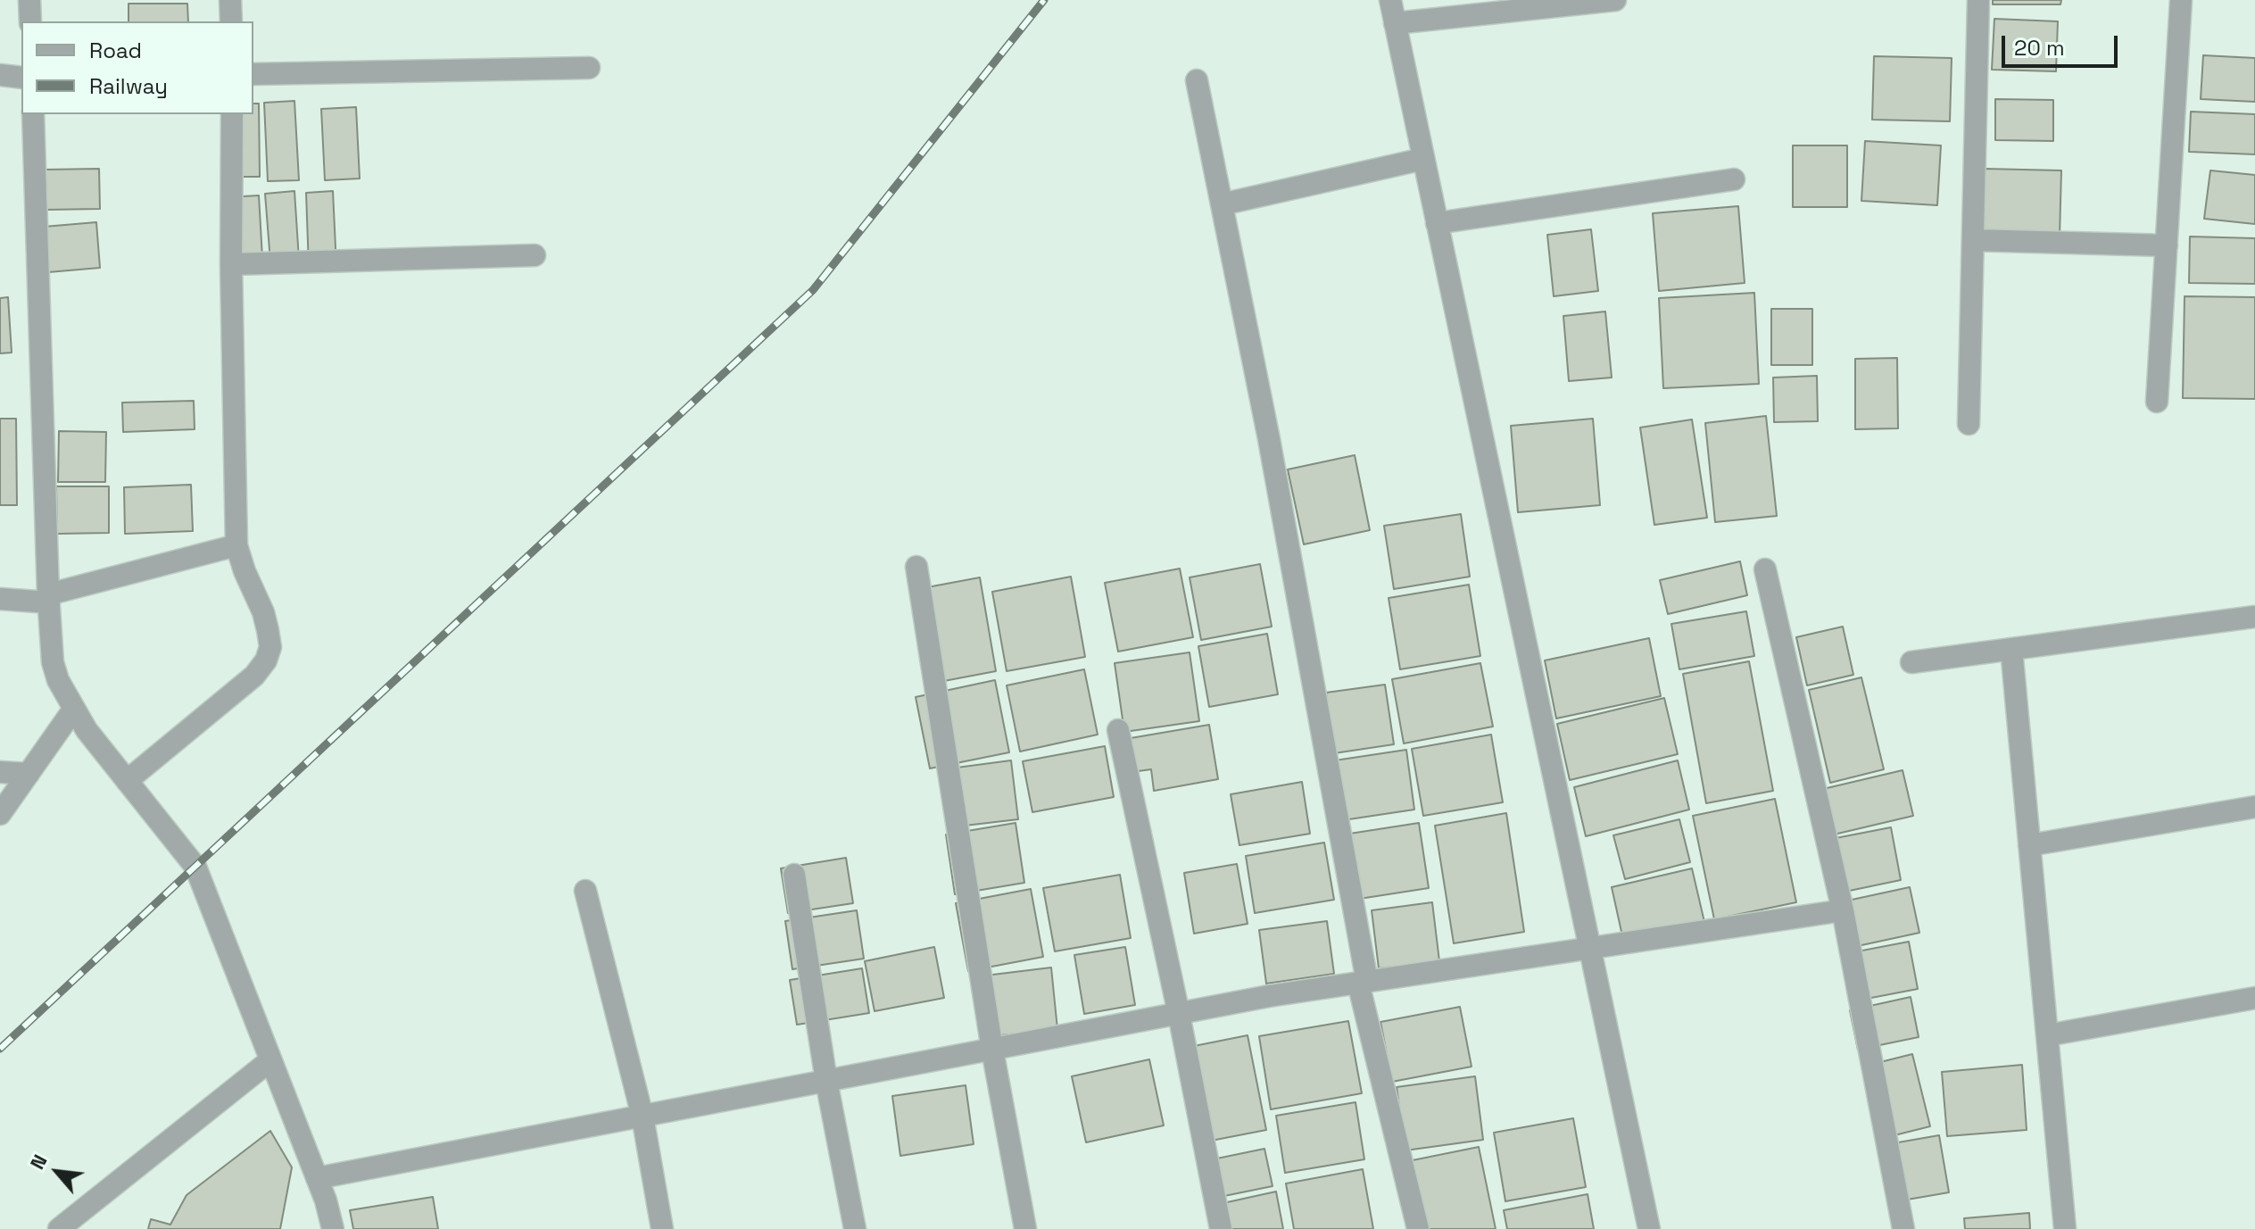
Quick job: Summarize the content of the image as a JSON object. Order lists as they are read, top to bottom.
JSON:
{
  "legend": ["Road", "Railway"],
  "scale_bar": "20 m",
  "north": "top left"
}
